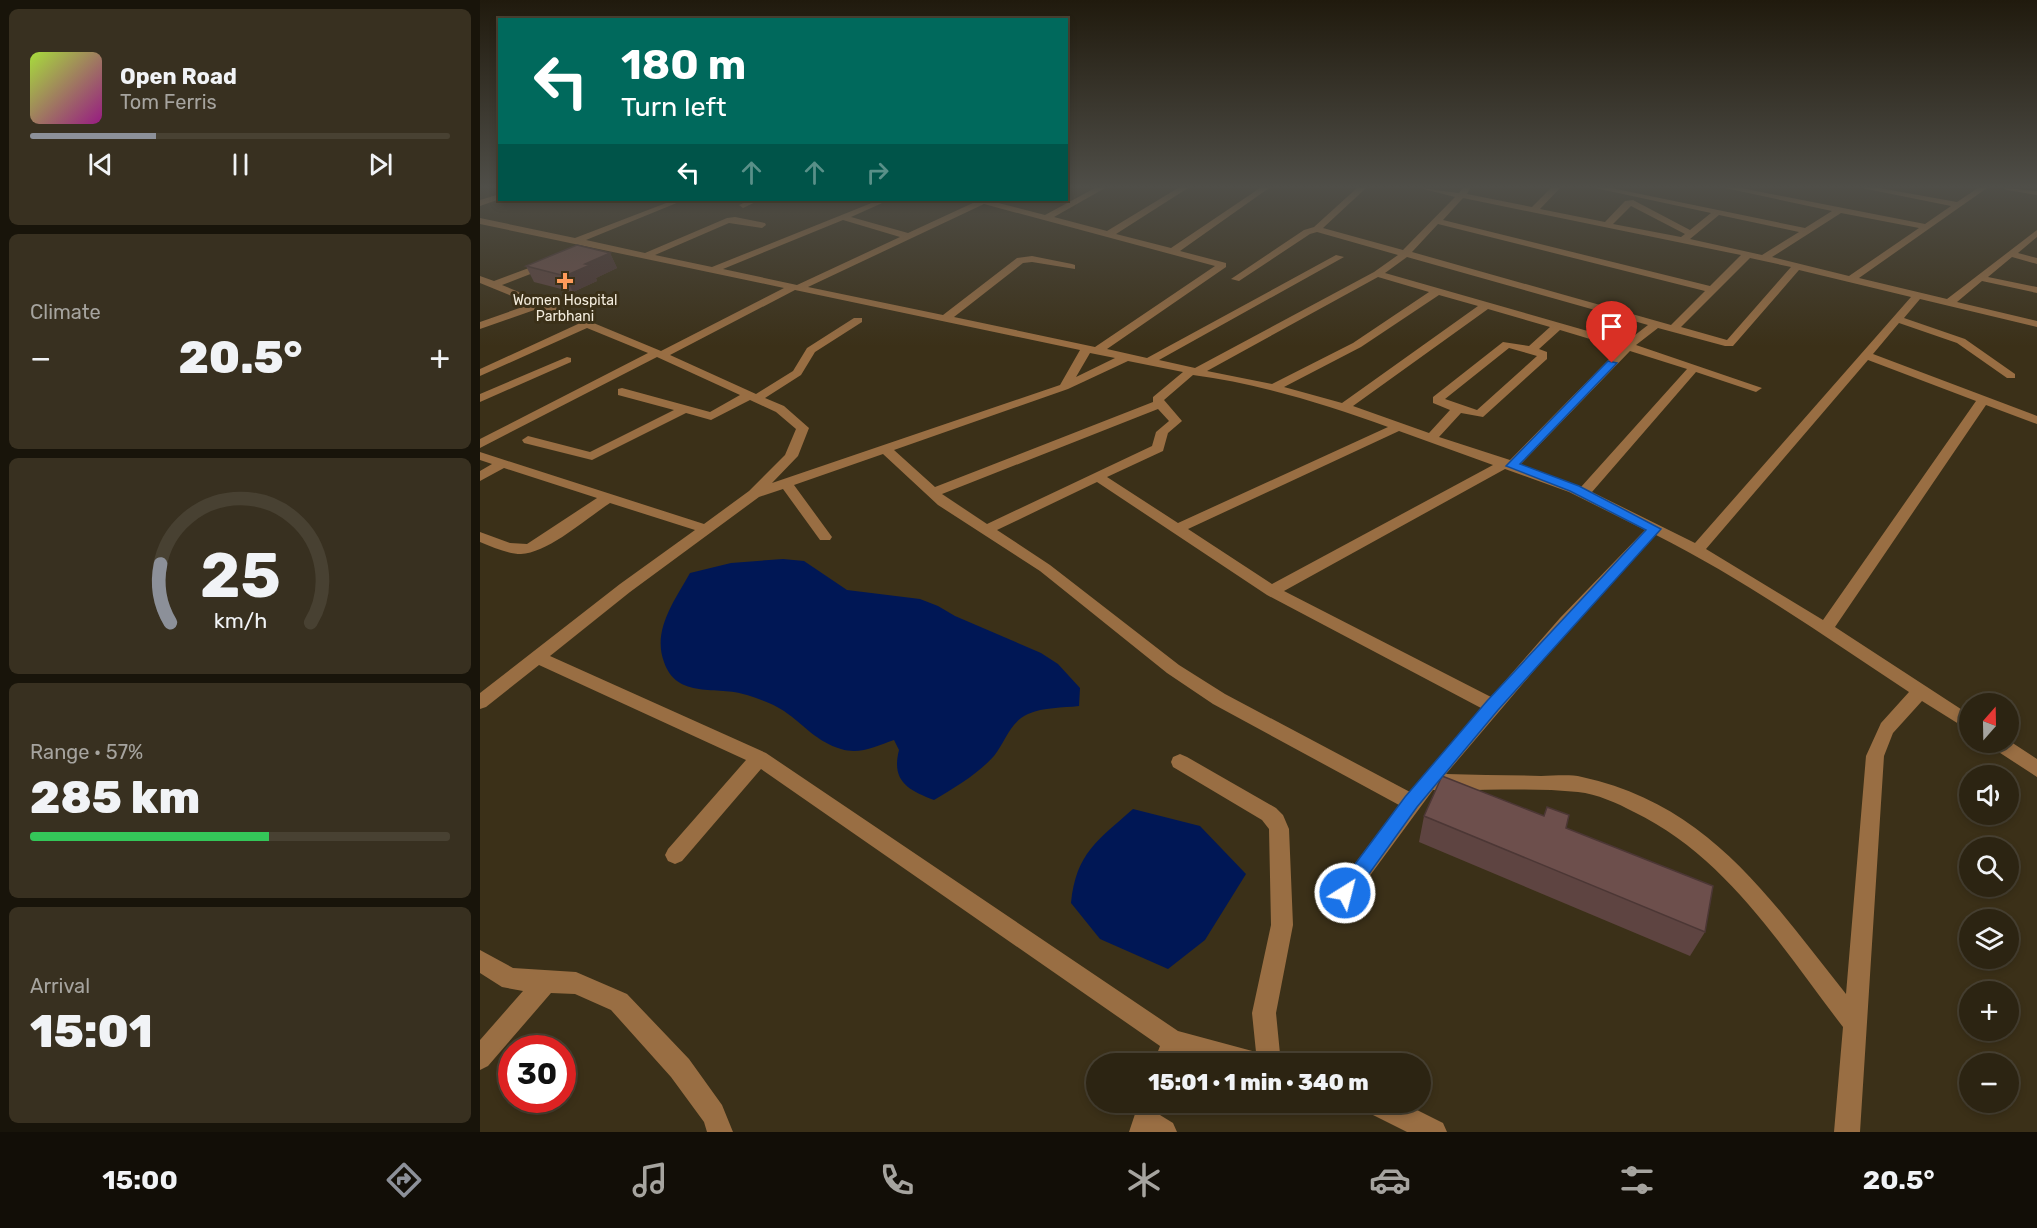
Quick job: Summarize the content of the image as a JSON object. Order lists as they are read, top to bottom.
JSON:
{
  "places": {
    "health": ["Women Hospital Parbhani"]
  },
  "north": "top",
  "page": {
    "turn": ["180 m", "Turn left"],
    "song": ["Open Road", "Tom Ferris"],
    "tile": [
      "Climate",
      ["Range · 57%", "285 km"],
      ["Arrival", "15:01"]
    ],
    "heat": ["−", "20.5°", "+"],
    "map_buttons": ["+", "−"],
    "limit": "30",
    "trip": "15:01 · 1 min · 340 m",
    "tabs": ["15:00", "20.5°"],
    "gauge": ["25", "km/h"]
  }
}
